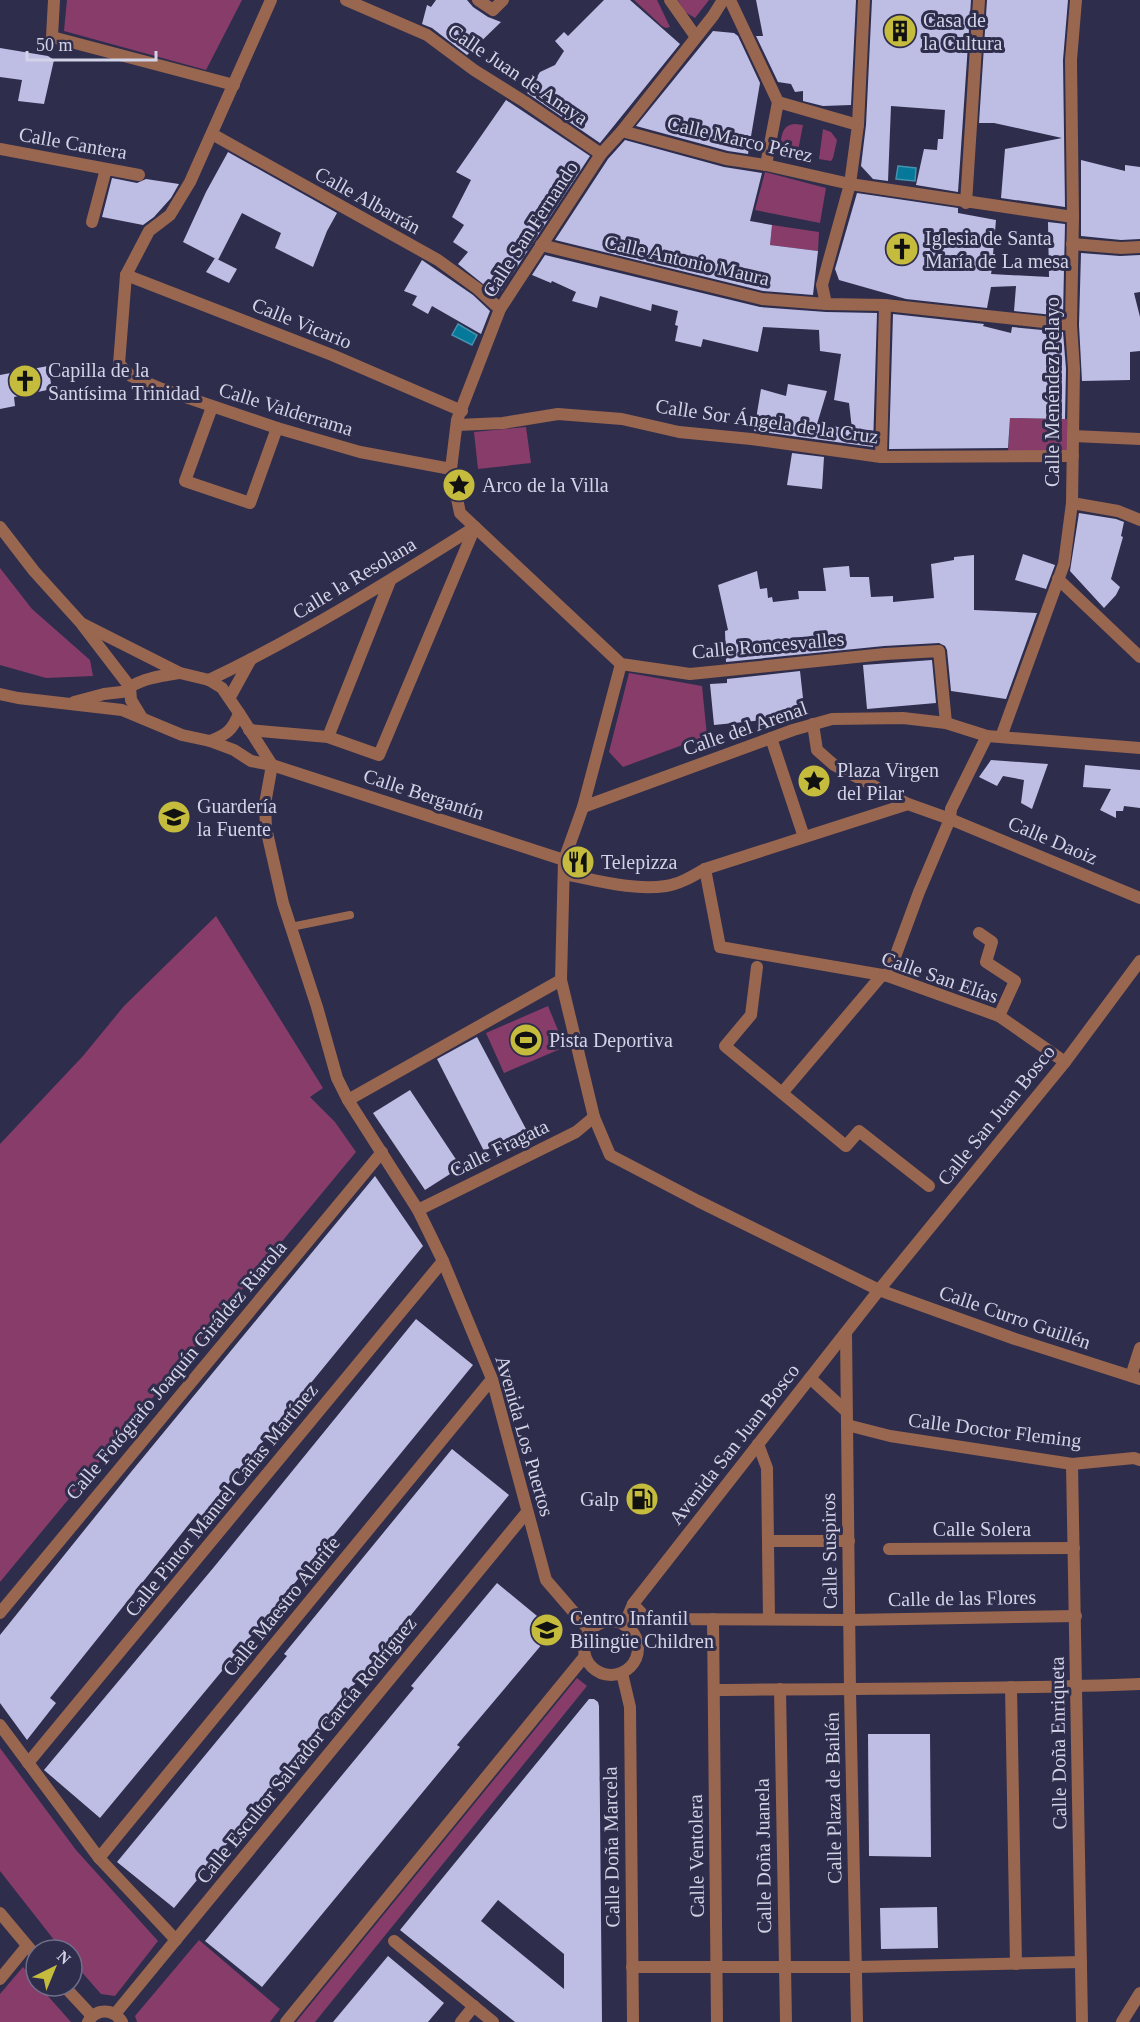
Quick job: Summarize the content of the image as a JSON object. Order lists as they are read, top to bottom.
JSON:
{
  "streets": {
    "street": [
      "Calle Juan de Anaya",
      "Calle Marco Pérez",
      "Calle Cantera",
      "Calle Albarrán",
      "Calle San Fernando",
      "Calle Antonio Maura",
      "Calle Vicario",
      "Calle Menéndez Pelayo",
      "Calle Valderrama",
      "Calle Sor Ángela de la Cruz",
      "Calle la Resolana",
      "Calle Roncesvalles",
      "Calle del Arenal",
      "Calle Bergantín",
      "Calle Daoiz",
      "Calle San Elías",
      "Calle San Juan Bosco",
      "Calle Fragata",
      "Calle Curro Guillén",
      "Calle Fotógrafo Joaquín Giráldez Riarola",
      "Calle Doctor Fleming",
      "Avenida Los Puertos",
      "Avenida San Juan Bosco",
      "Calle Pintor Manuel Cañas Martínez",
      "Calle Solera",
      "Calle Suspiros",
      "Calle de las Flores",
      "Calle Maestro Alarife",
      "Calle Doña Enriqueta",
      "Calle Escultor Salvador García Rodríguez",
      "Calle Plaza de Bailén",
      "Calle Doña Marcela",
      "Calle Ventolera",
      "Calle Doña Juanela"
    ]
  },
  "crossings": [
    ["Calle Juan de Anaya", "Calle San Fernando"],
    ["Calle Marco Pérez", "Calle San Fernando"],
    ["Calle Marco Pérez", "Calle Menéndez Pelayo"],
    ["Calle Albarrán", "Calle San Fernando"],
    ["Calle San Fernando", "Calle Antonio Maura"],
    ["Calle San Fernando", "Calle Vicario"],
    ["Calle San Fernando", "Calle Valderrama"],
    ["Calle San Fernando", "Calle Sor Ángela de la Cruz"],
    ["Calle San Fernando", "Calle la Resolana"],
    ["Calle Antonio Maura", "Calle Menéndez Pelayo"],
    ["Calle Vicario", "Calle Valderrama"],
    ["Calle Menéndez Pelayo", "Calle Sor Ángela de la Cruz"],
    ["Calle Menéndez Pelayo", "Calle del Arenal"],
    ["Calle Roncesvalles", "Calle del Arenal"],
    ["Calle Roncesvalles", "Calle Curro Guillén"],
    ["Calle del Arenal", "Calle Daoiz"],
    ["Calle del Arenal", "Calle Curro Guillén"],
    ["Calle Bergantín", "Calle Curro Guillén"],
    ["Calle Bergantín", "Avenida Los Puertos"],
    ["Calle San Elías", "Calle San Juan Bosco"],
    ["Calle San Juan Bosco", "Calle Curro Guillén"],
    ["Calle San Juan Bosco", "Avenida San Juan Bosco"],
    ["Calle Fragata", "Calle Curro Guillén"],
    ["Calle Fragata", "Avenida Los Puertos"],
    ["Calle Curro Guillén", "Avenida San Juan Bosco"],
    ["Calle Fotógrafo Joaquín Giráldez Riarola", "Avenida Los Puertos"],
    ["Calle Doctor Fleming", "Calle Suspiros"],
    ["Calle Doctor Fleming", "Calle Doña Enriqueta"],
    ["Avenida Los Puertos", "Avenida San Juan Bosco"],
    ["Avenida Los Puertos", "Calle Pintor Manuel Cañas Martínez"],
    ["Avenida Los Puertos", "Calle Maestro Alarife"],
    ["Avenida Los Puertos", "Calle Escultor Salvador García Rodríguez"],
    ["Avenida Los Puertos", "Calle Doña Marcela"],
    ["Avenida San Juan Bosco", "Calle Suspiros"],
    ["Avenida San Juan Bosco", "Calle de las Flores"],
    ["Avenida San Juan Bosco", "Calle Doña Marcela"],
    ["Calle Solera", "Calle Doña Enriqueta"],
    ["Calle Suspiros", "Calle de las Flores"],
    ["Calle Suspiros", "Calle Plaza de Bailén"],
    ["Calle de las Flores", "Calle Doña Enriqueta"],
    ["Calle de las Flores", "Calle Ventolera"],
    ["Calle Doña Enriqueta", "Calle Plaza de Bailén"]
  ],
  "places": {
    "building": ["Casa de la Cultura"],
    "church": ["Iglesia de Santa María de La mesa", "Capilla de la Santísima Trinidad"],
    "place": ["Arco de la Villa", "Plaza Virgen del Pilar"],
    "school or university": ["Guardería la Fuente", "Centro Infantil Bilingüe Children"],
    "restaurant": ["Telepizza"],
    "sports": ["Pista Deportiva"],
    "fuel station": ["Galp"]
  },
  "scale_bar": "50 m",
  "north": "top right"
}
